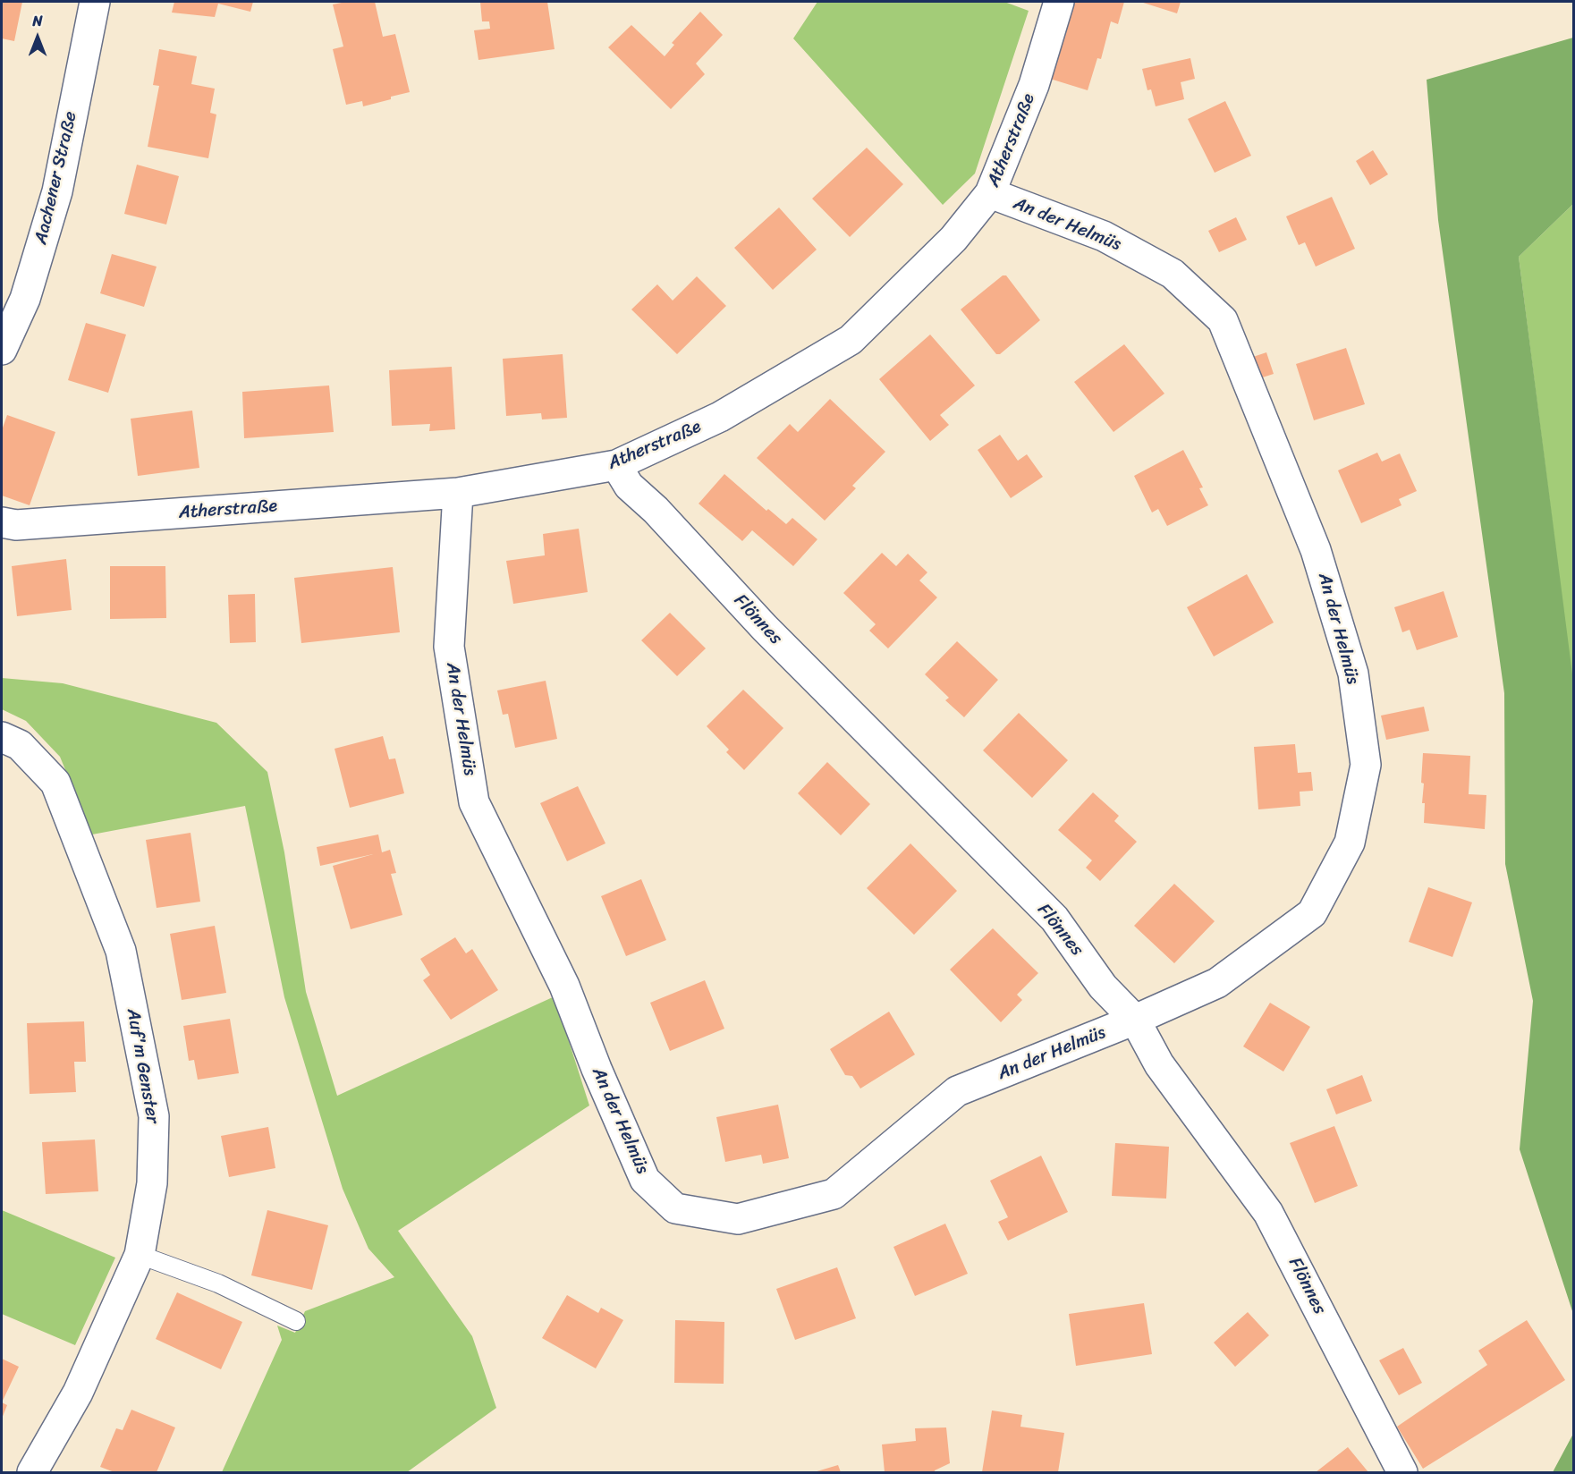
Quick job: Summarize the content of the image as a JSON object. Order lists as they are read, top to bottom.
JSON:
{
  "streets": {
    "street": [
      "Atherstraße",
      "Aachener Straße",
      "An der Helmüs",
      "Flönnes",
      "Auf'm Genster"
    ]
  },
  "crossings": [
    ["Atherstraße", "An der Helmüs"],
    ["Atherstraße", "Flönnes"],
    ["An der Helmüs", "Flönnes"]
  ],
  "north": "top"
}
